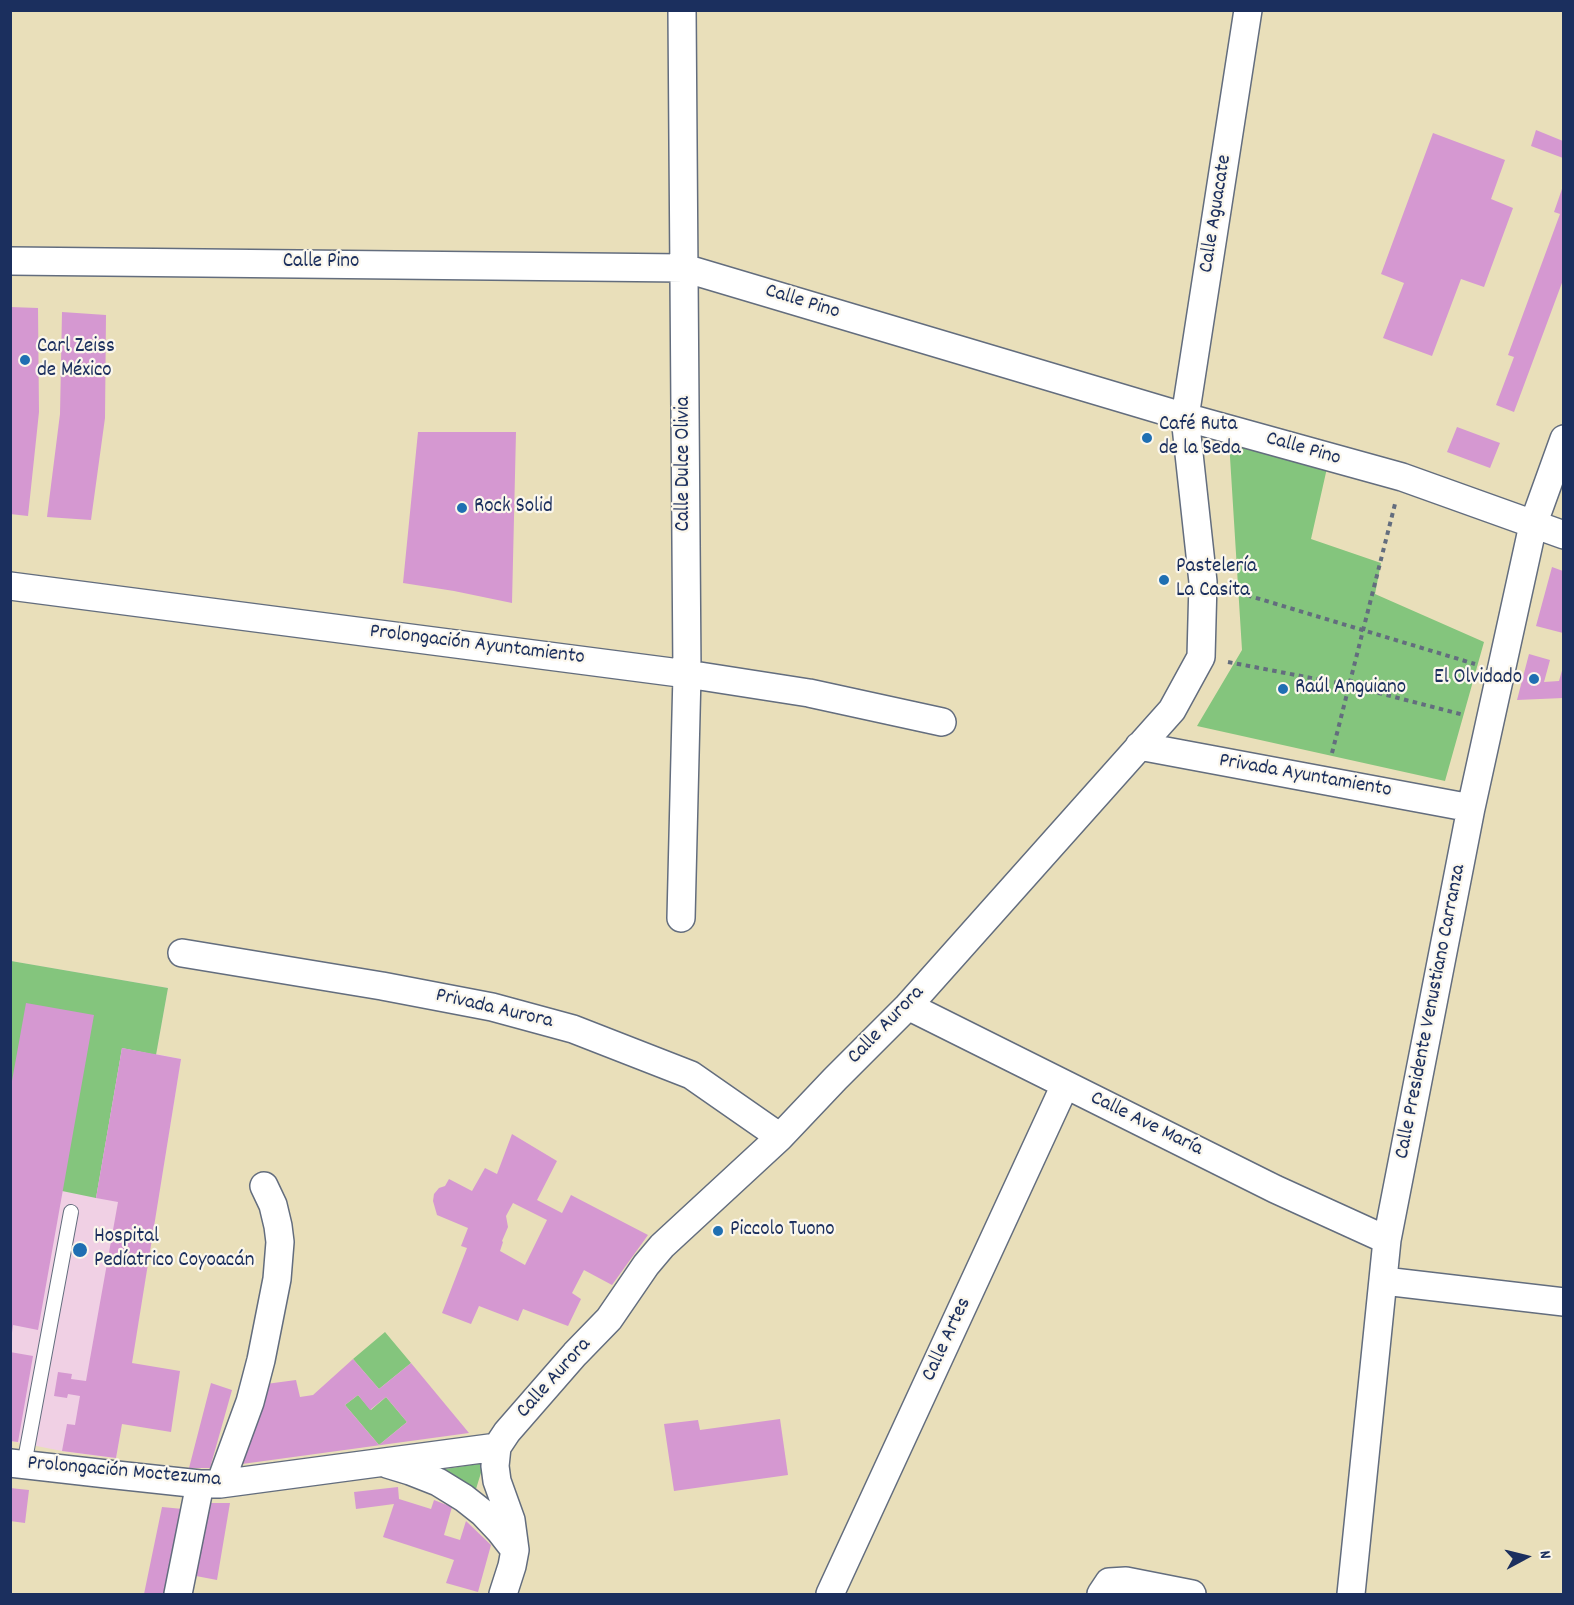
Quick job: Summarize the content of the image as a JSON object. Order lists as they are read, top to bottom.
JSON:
{
  "streets": {
    "street": [
      "Calle Aguacate",
      "Calle Pino",
      "Calle Dulce Olivia",
      "Prolongación Ayuntamiento",
      "Privada Ayuntamiento",
      "Privada Aurora",
      "Calle Presidente Venustiano Carranza",
      "Calle Aurora",
      "Calle Ave María",
      "Calle Artes",
      "Prolongación Moctezuma"
    ]
  },
  "crossings": [
    ["Calle Aguacate", "Calle Pino"],
    ["Calle Aguacate", "Calle Aurora"],
    ["Calle Pino", "Calle Dulce Olivia"],
    ["Calle Pino", "Calle Presidente Venustiano Carranza"],
    ["Calle Pino", "Calle Aurora"],
    ["Calle Dulce Olivia", "Prolongación Ayuntamiento"],
    ["Privada Ayuntamiento", "Calle Presidente Venustiano Carranza"],
    ["Privada Ayuntamiento", "Calle Aurora"],
    ["Privada Aurora", "Calle Aurora"],
    ["Calle Presidente Venustiano Carranza", "Calle Ave María"],
    ["Calle Aurora", "Calle Ave María"],
    ["Calle Aurora", "Prolongación Moctezuma"],
    ["Calle Ave María", "Calle Artes"]
  ],
  "places": [
    "Carl Zeiss de México",
    "Café Ruta de la Seda",
    "Rock Solid",
    "Pastelería La Casita",
    "El Olvidado",
    "Raúl Anguiano",
    "Piccolo Tuono",
    "Hospital Pedíatrico Coyoacán"
  ],
  "north": "right"
}
